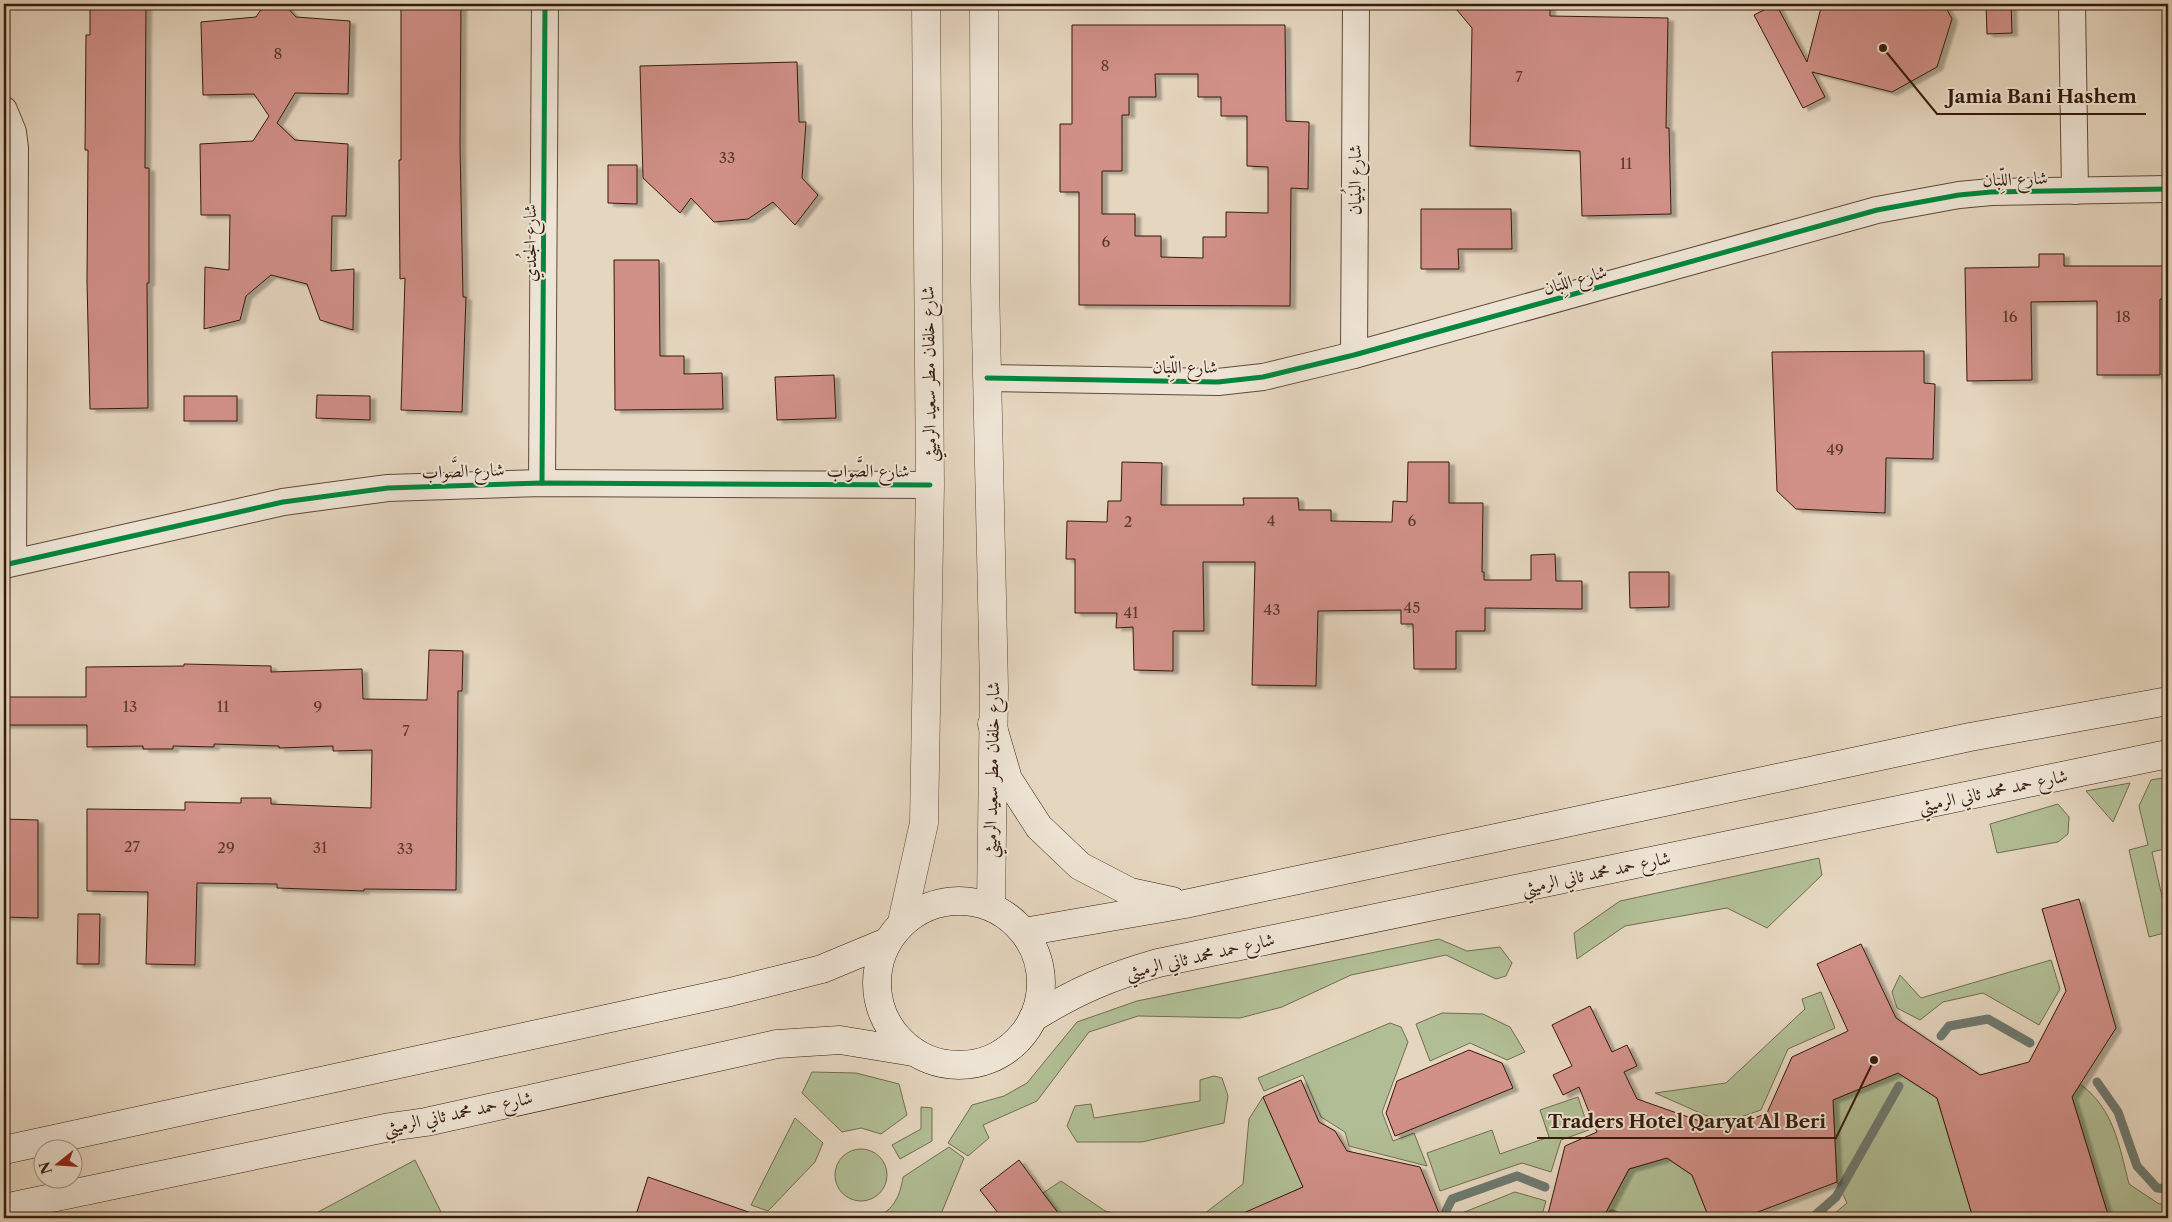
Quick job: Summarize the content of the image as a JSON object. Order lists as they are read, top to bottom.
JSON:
{
  "streets": {
    "main road": ["شارع خلفان مطر سعيد الرميثي", "شارع حمد محمد ثاني الرميثي"],
    "street": [
      "شارع اللِّبان",
      "شارع البُنيان",
      "شارع الجُندي",
      "شارع الصَّواب"
    ]
  },
  "crossings": [
    ["شارع اللِّبان", "شارع البُنيان"],
    ["شارع اللِّبان", "شارع خلفان مطر سعيد الرميثي"],
    ["شارع الجُندي", "شارع الصَّواب"],
    ["شارع خلفان مطر سعيد الرميثي", "شارع الصَّواب"],
    ["شارع خلفان مطر سعيد الرميثي", "شارع حمد محمد ثاني الرميثي"]
  ],
  "places": ["Jamia Bani Hashem", "Traders Hotel Qaryat Al Beri"],
  "house_numbers": [
    "8",
    "8",
    "7",
    "33",
    "11",
    "6",
    "16",
    "18",
    "49",
    "4",
    "6",
    "2",
    "45",
    "43",
    "41",
    "13",
    "11",
    "9",
    "7",
    "27",
    "29",
    "31",
    "33"
  ],
  "north": "left"
}
